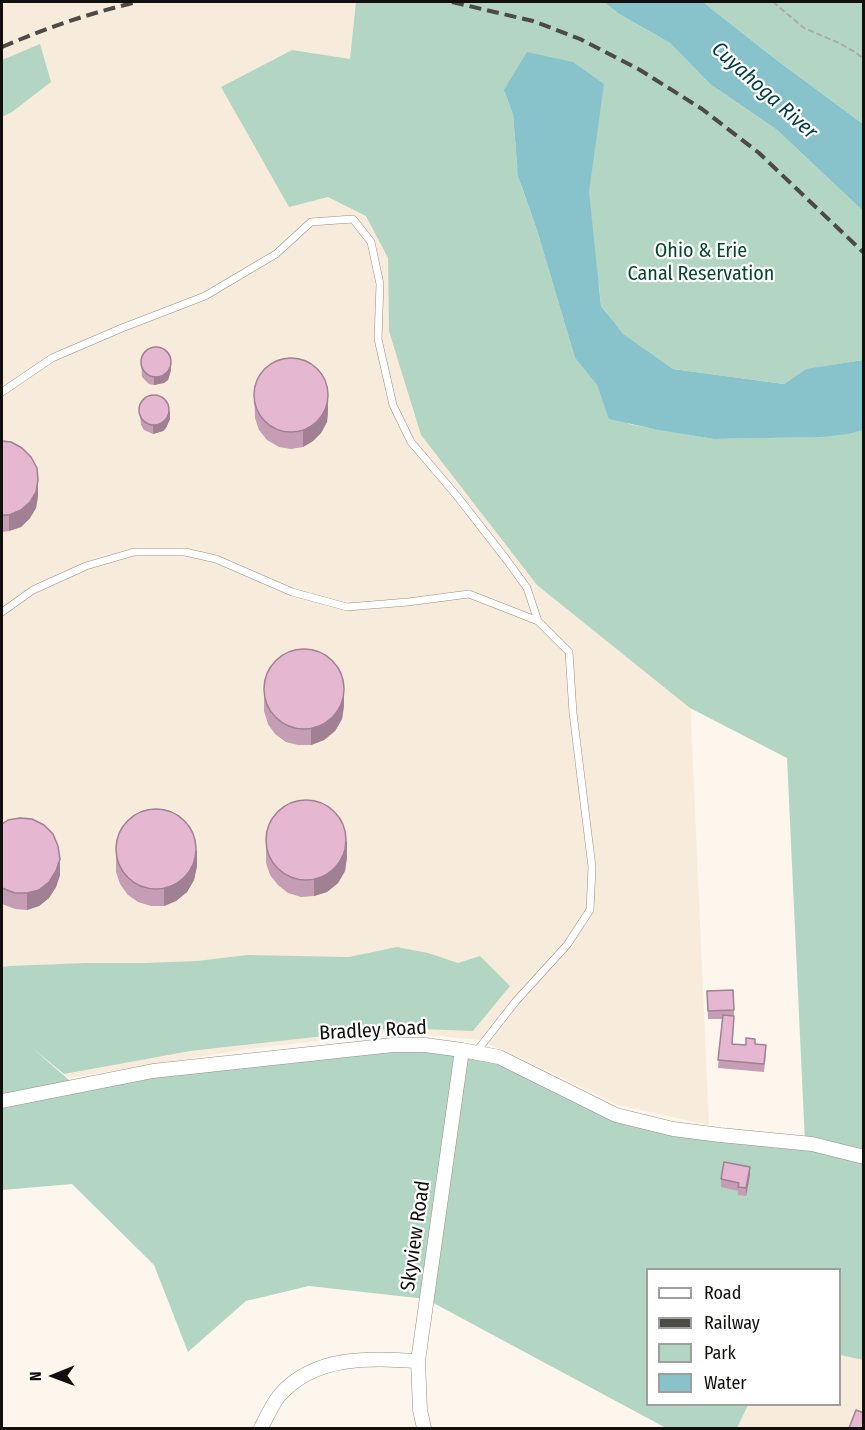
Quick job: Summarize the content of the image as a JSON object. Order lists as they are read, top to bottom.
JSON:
{
  "streets": {
    "street": ["Bradley Road", "Skyview Road"]
  },
  "crossings": [
    ["Bradley Road", "Skyview Road"]
  ],
  "water": ["Cuyahoga River"],
  "parks": ["Ohio & Erie Canal Reservation"],
  "legend": [
    "Road",
    "Railway",
    "Park",
    "Water"
  ],
  "north": "left"
}
